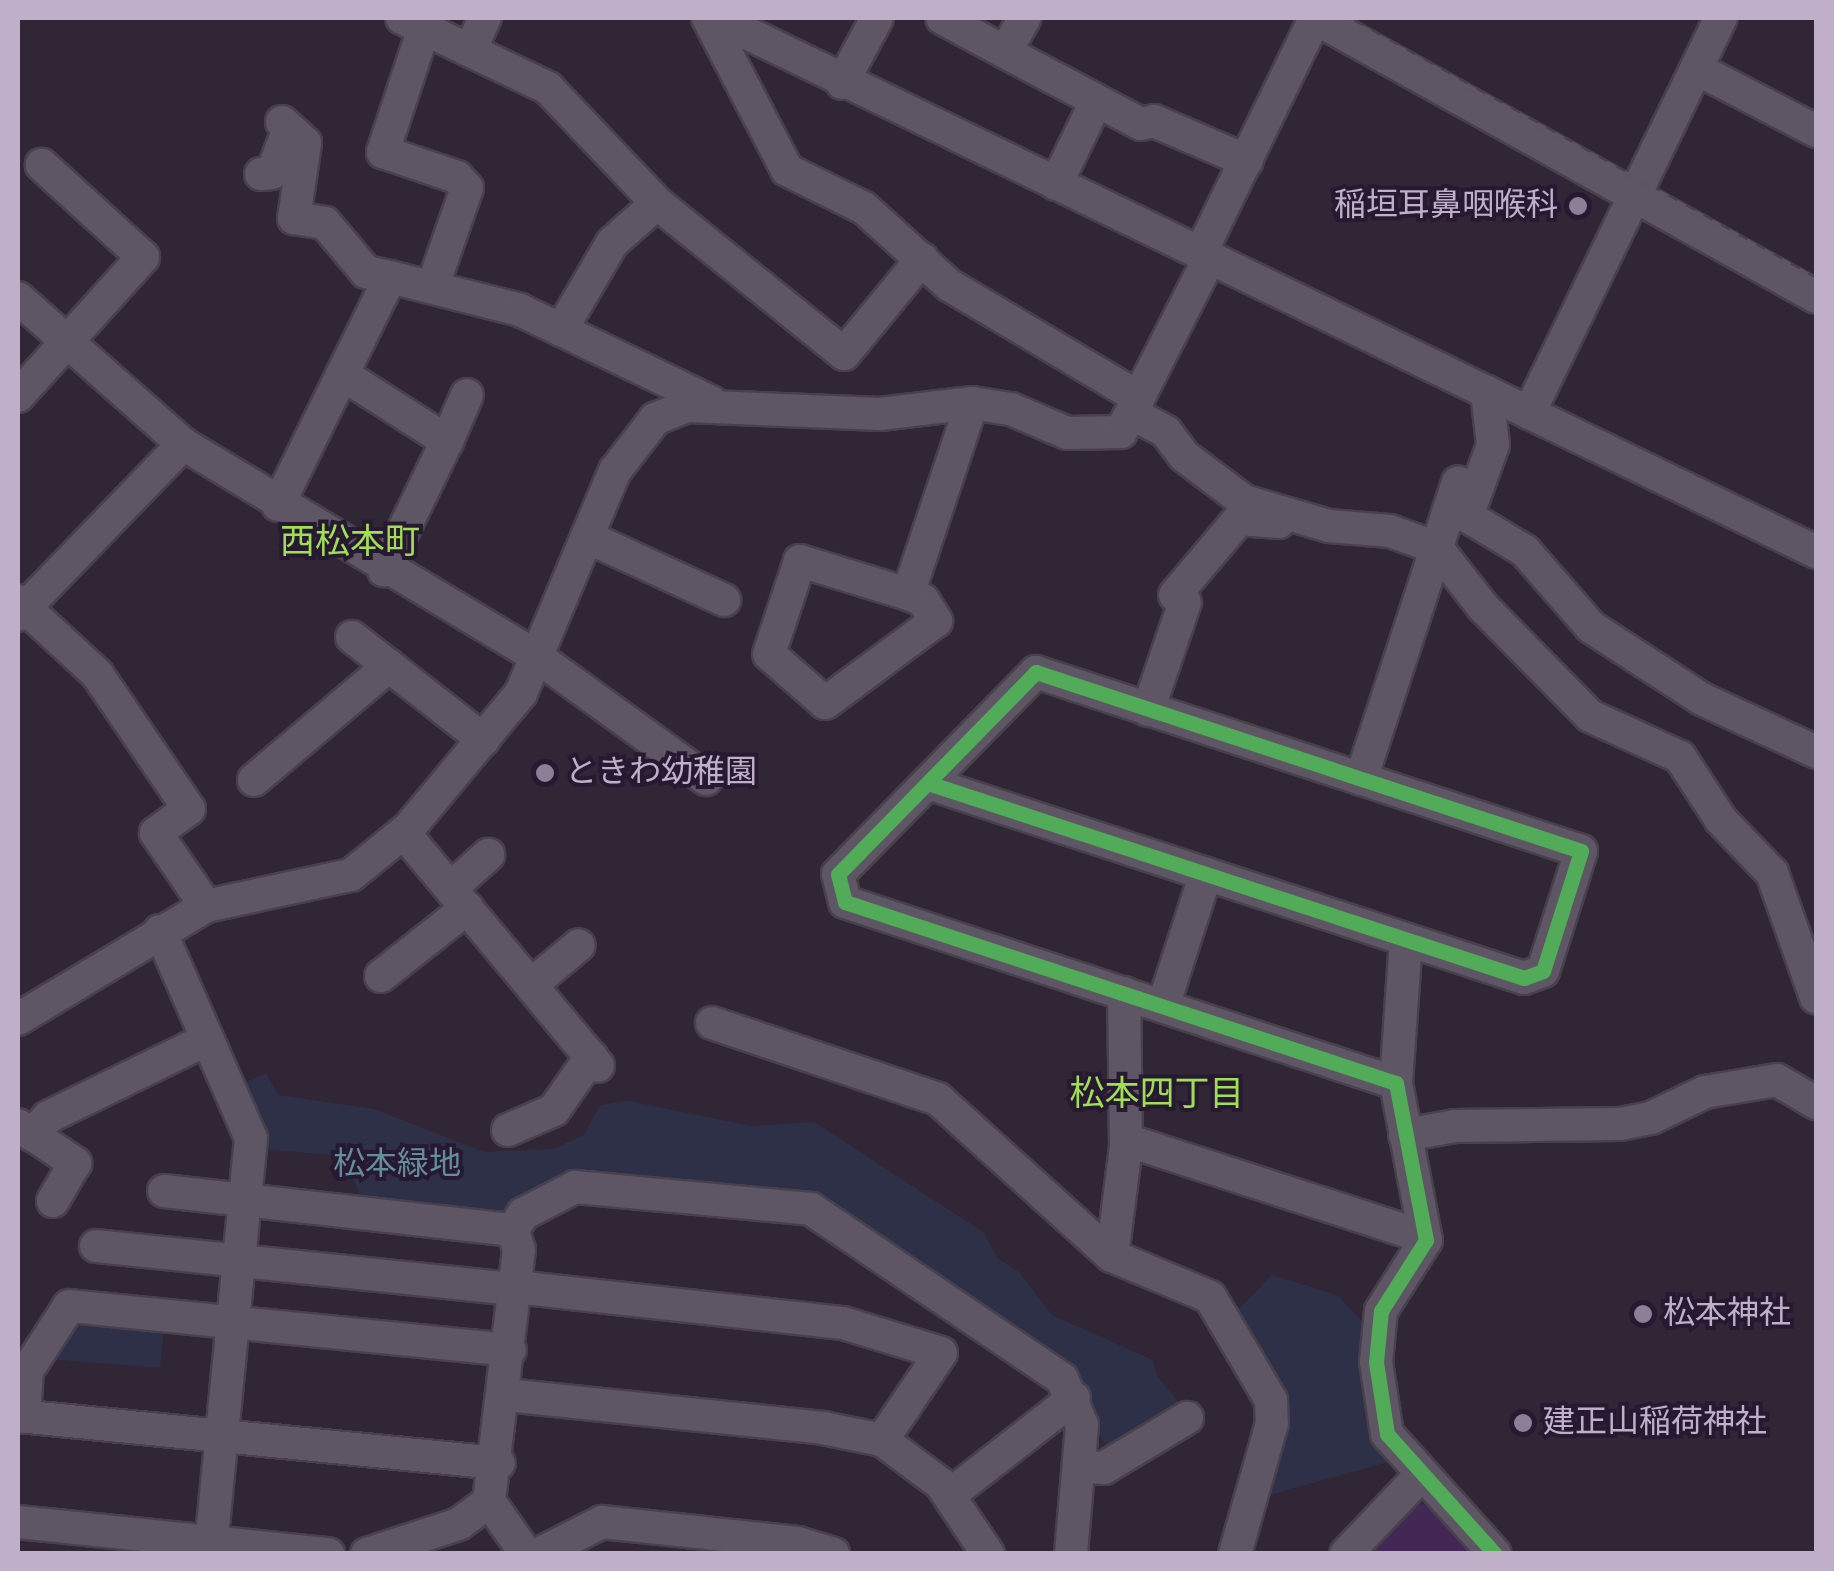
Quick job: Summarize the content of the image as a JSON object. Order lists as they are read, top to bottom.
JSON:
{
  "districts": ["西松本町", "松本四丁目"],
  "parks": ["松本緑地"],
  "places": [
    "稲垣耳鼻咽喉科",
    "ときわ幼稚園",
    "松本神社",
    "建正山稲荷神社"
  ]
}
